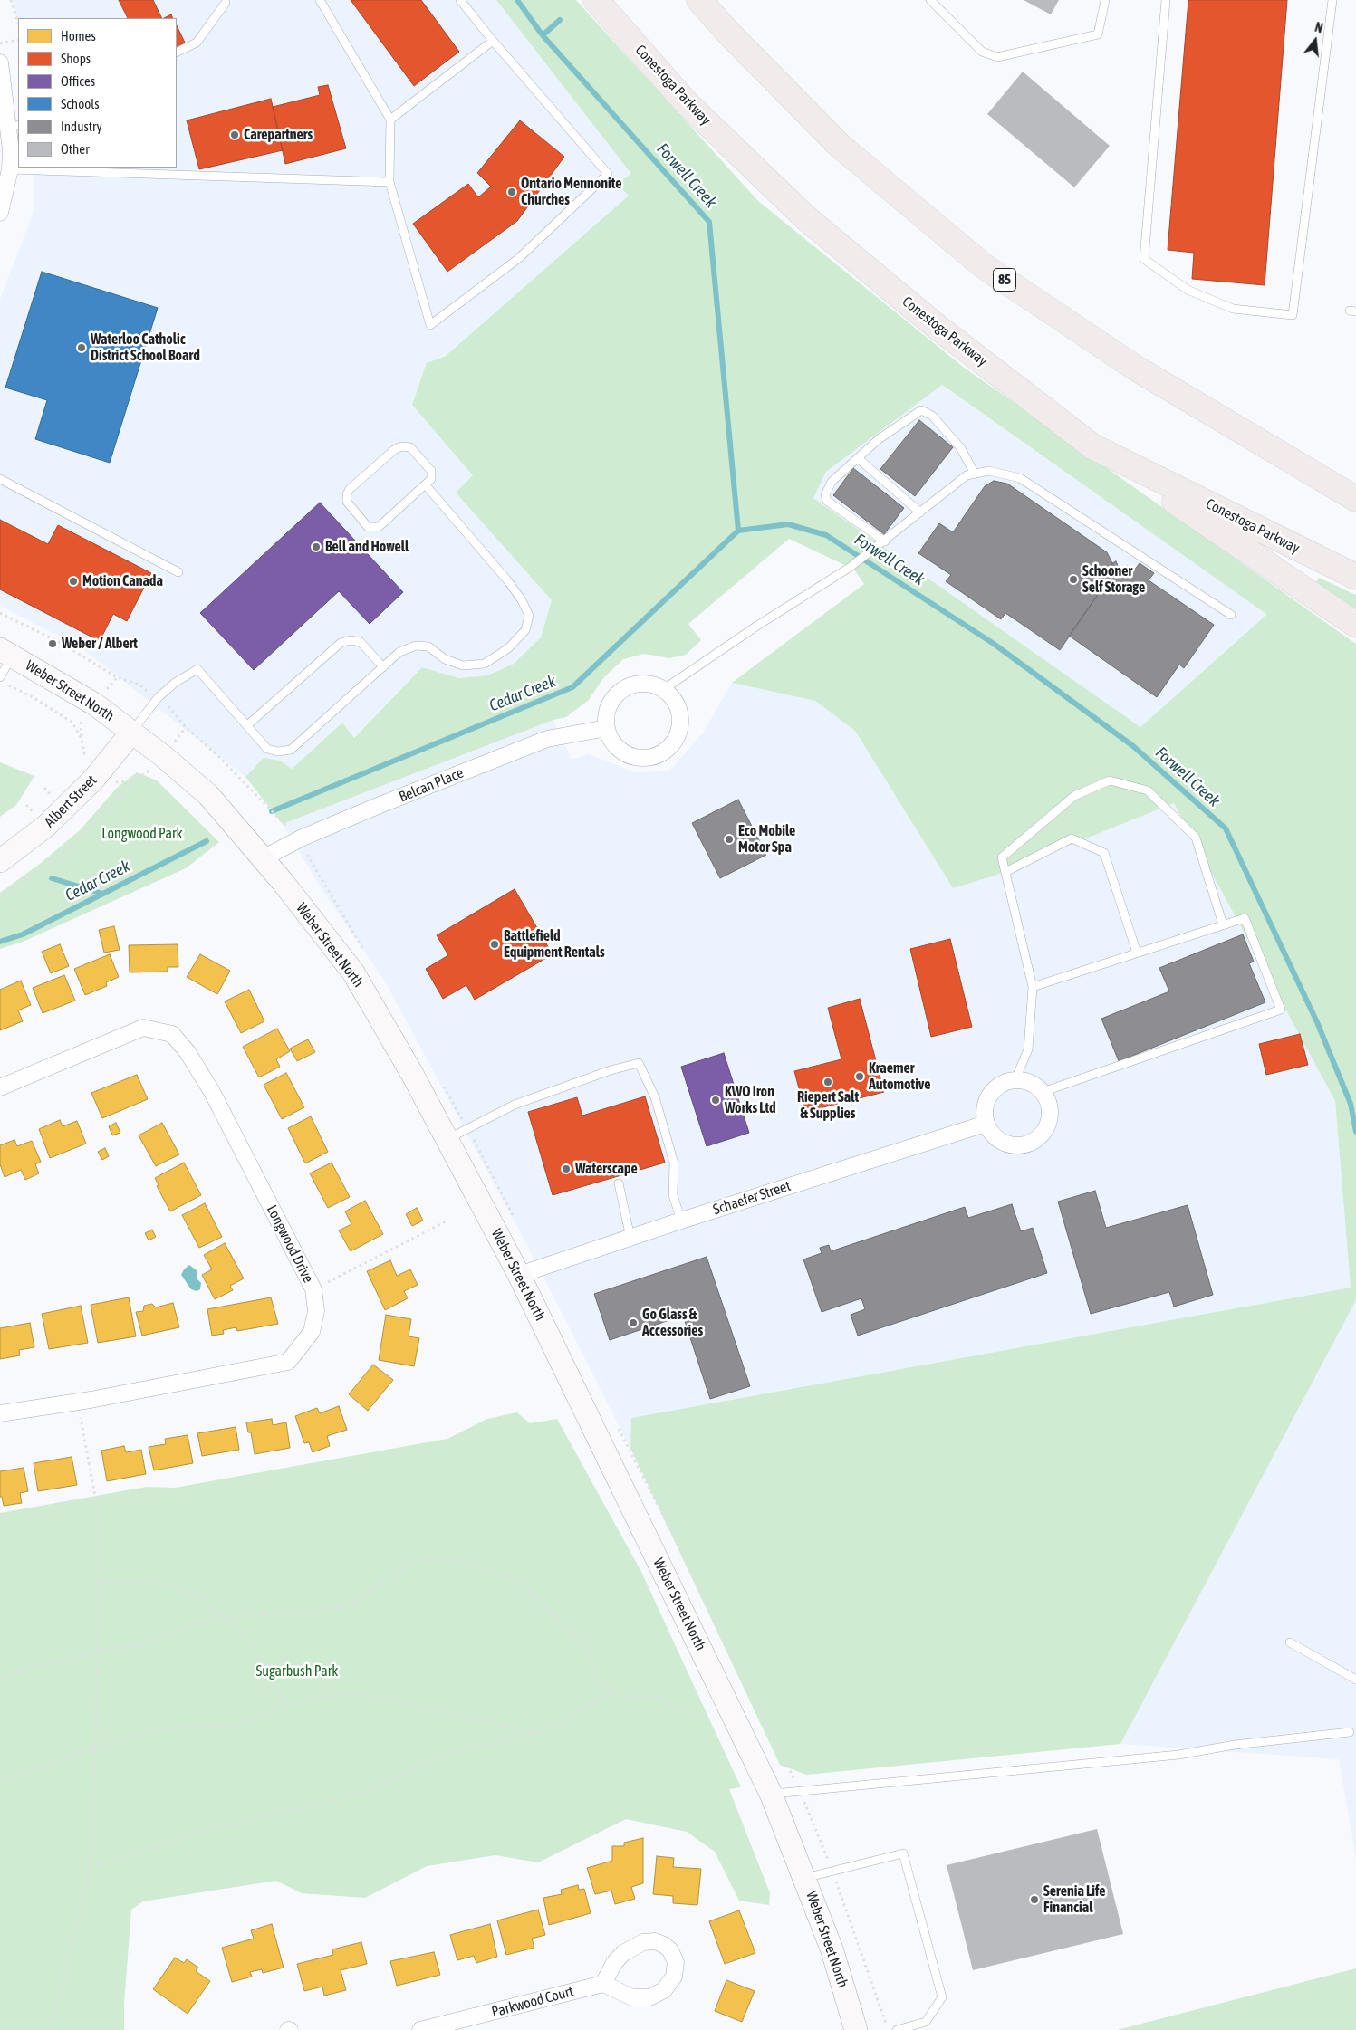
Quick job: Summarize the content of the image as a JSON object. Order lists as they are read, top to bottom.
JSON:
{
  "streets": {
    "highway": ["Conestoga Parkway", "85"],
    "main road": ["Weber Street North", "Albert Street"],
    "street": [
      "Belcan Place",
      "Schaefer Street",
      "Longwood Drive",
      "Parkwood Court"
    ]
  },
  "crossings": [
    ["Weber Street North", "Belcan Place"],
    ["Weber Street North", "Albert Street"],
    ["Weber Street North", "Schaefer Street"]
  ],
  "water": ["Forwell Creek", "Cedar Creek"],
  "parks": ["Longwood Park", "Sugarbush Park"],
  "places": [
    "Carepartners",
    "Ontario Mennonite Churches",
    "Waterloo Catholic District School Board",
    "Bell and Howell",
    "Schooner Self Storage",
    "Motion Canada",
    "Weber / Albert",
    "Eco Mobile Motor Spa",
    "Battlefield Equipment Rentals",
    "Kraemer Automotive",
    "Riepert Salt & Supplies",
    "KWO Iron Works Ltd",
    "Waterscape",
    "Go Glass & Accessories",
    "Serenia Life Financial"
  ],
  "legend": [
    "Homes",
    "Shops",
    "Offices",
    "Schools",
    "Industry",
    "Other"
  ],
  "north": "top"
}
